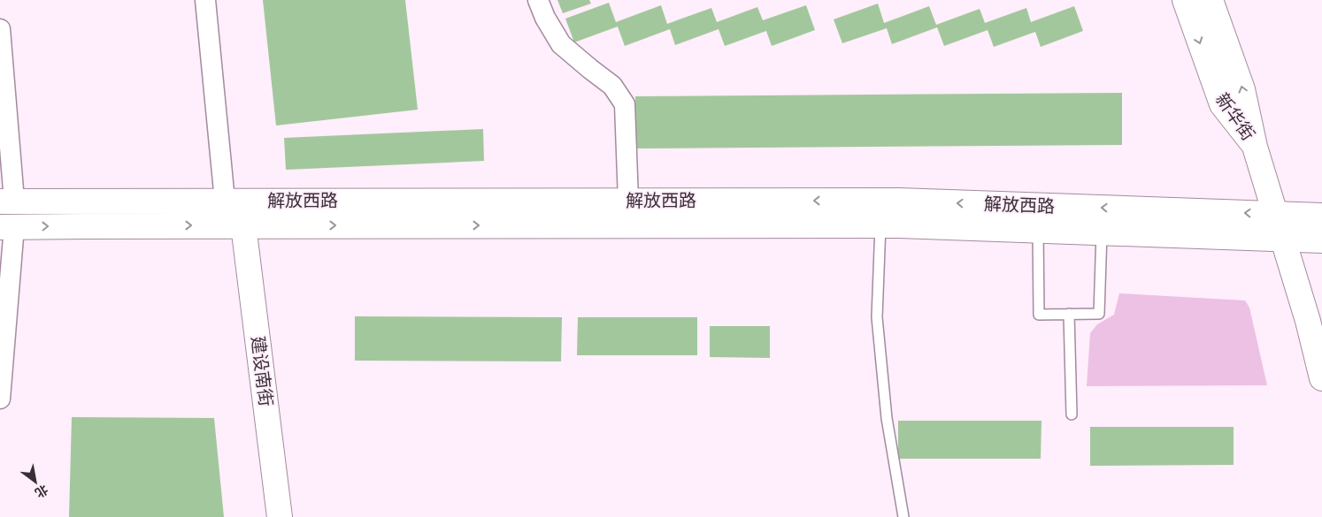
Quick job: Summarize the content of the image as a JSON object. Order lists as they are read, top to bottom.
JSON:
{
  "streets": {
    "main road": ["新华街", "解放西路", "建设南街"]
  },
  "crossings": [
    ["解放西路", "建设南街"]
  ],
  "north": "bottom right"
}
